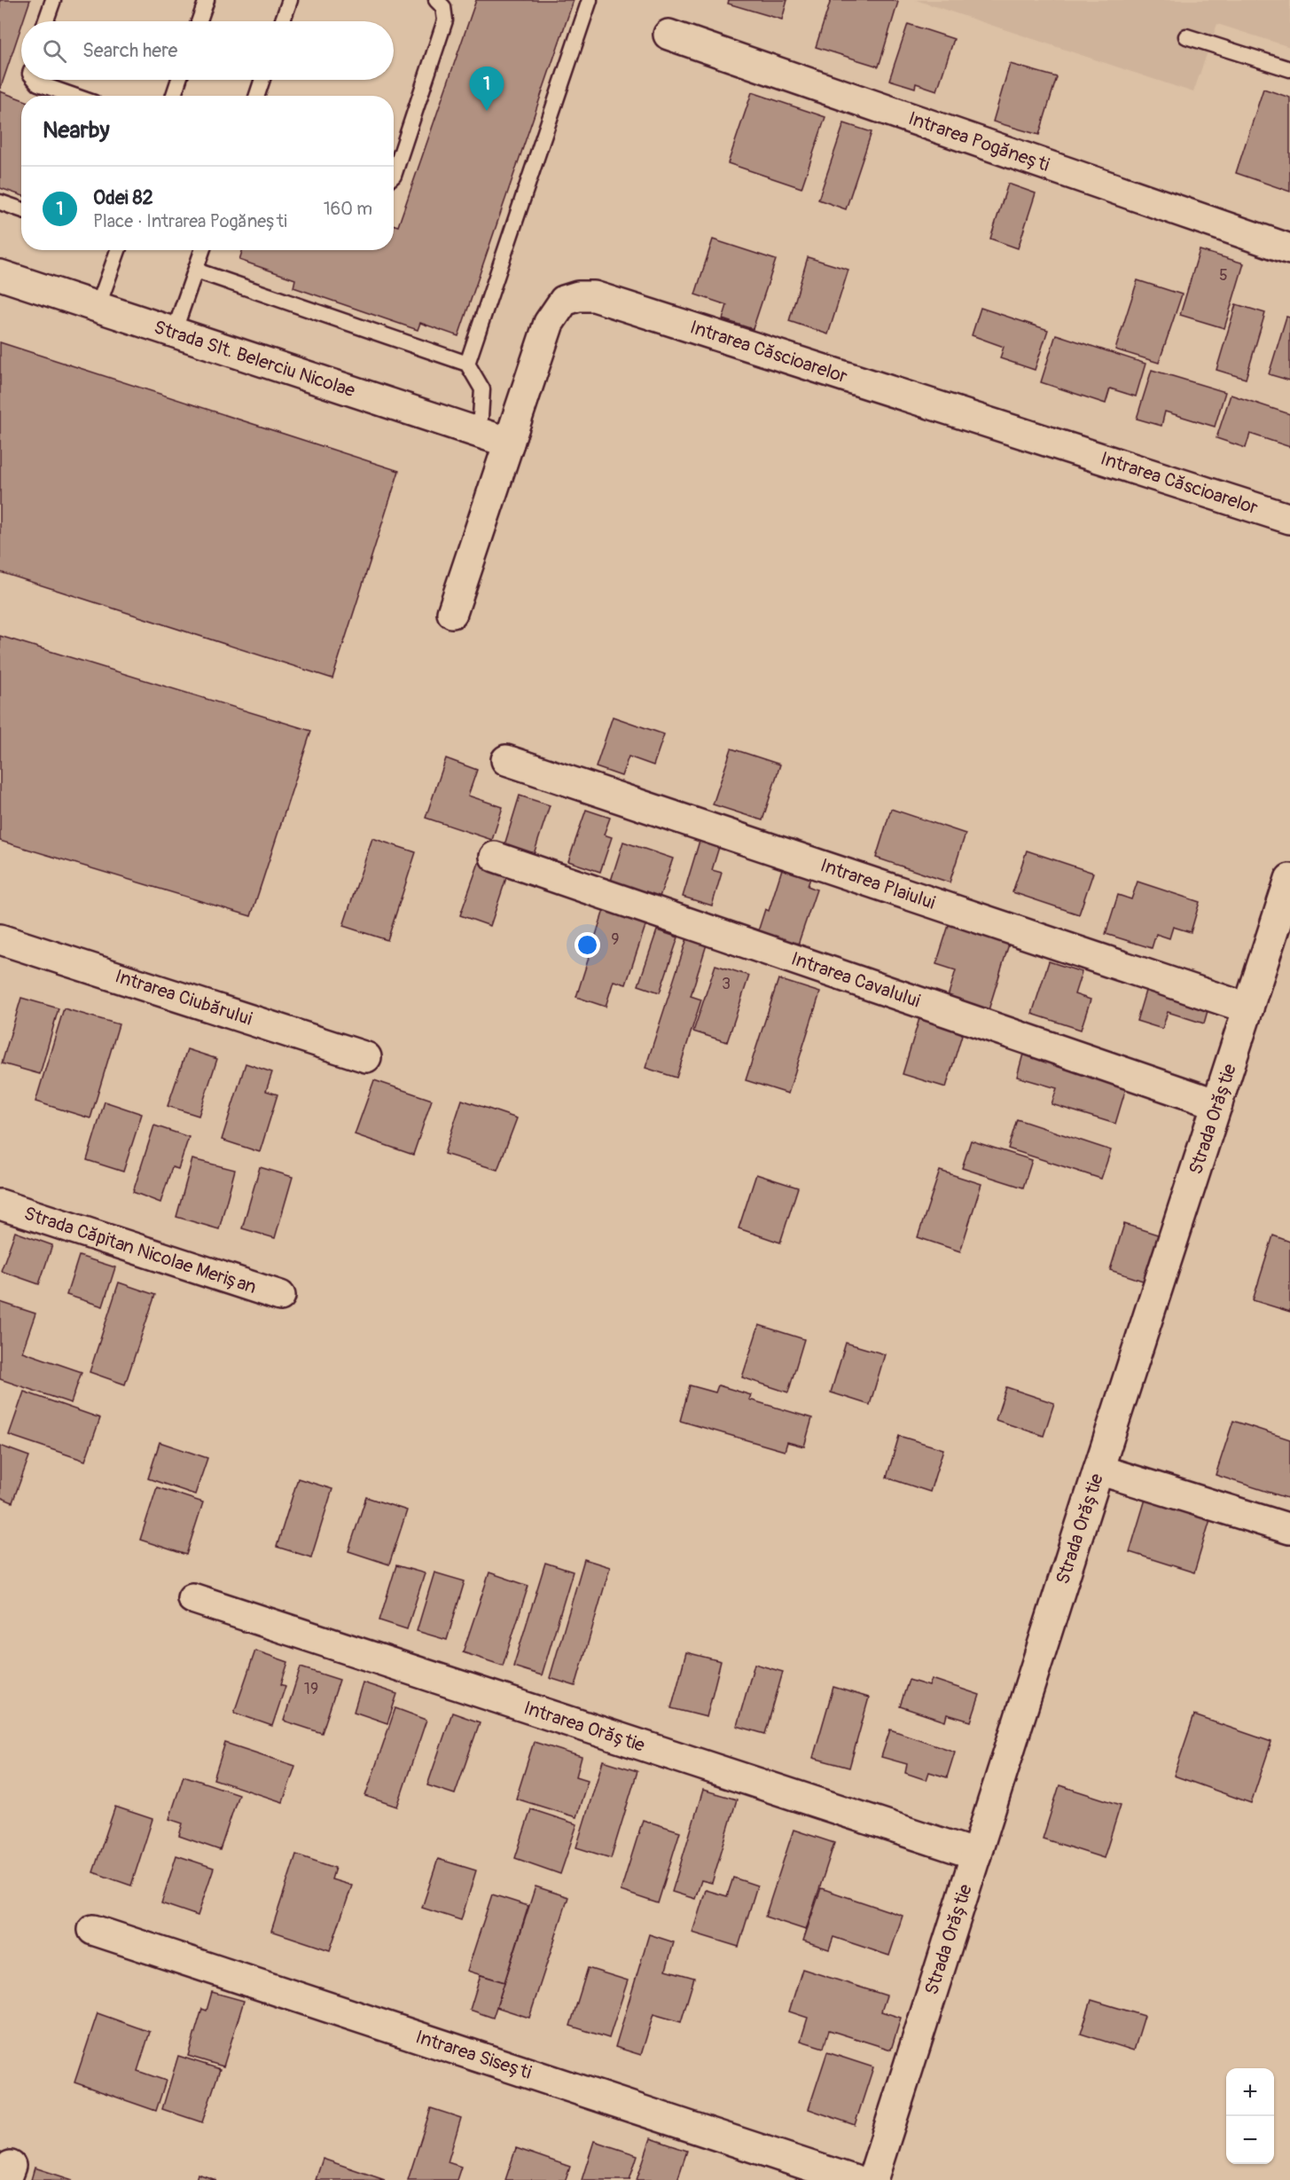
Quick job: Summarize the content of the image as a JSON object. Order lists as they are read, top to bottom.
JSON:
{
  "streets": {
    "street": [
      "Intrarea Pogănești",
      "Intrarea Căscioarelor",
      "Strada Slt. Belerciu Nicolae",
      "Intrarea Plaiului",
      "Intrarea Cavalului",
      "Intrarea Ciubărului",
      "Strada Orăștie",
      "Strada Căpitan Nicolae Merișan",
      "Intrarea Orăștie",
      "Intrarea Sisești"
    ]
  },
  "crossings": [
    ["Intrarea Căscioarelor", "Strada Slt. Belerciu Nicolae"],
    ["Intrarea Plaiului", "Strada Orăștie"],
    ["Intrarea Cavalului", "Strada Orăștie"],
    ["Strada Orăștie", "Intrarea Orăștie"]
  ],
  "house_numbers": [
    "5",
    "9",
    "3",
    "19"
  ],
  "page": {
    "search": "Search here",
    "pins": "1",
    "heading": "Nearby",
    "list": [
      {
        "mark": "1",
        "name": "Odei 82",
        "note": "Place · Intrarea Pogănești",
        "value": "160 m"
      }
    ],
    "map_buttons": ["+", "−"]
  }
}
